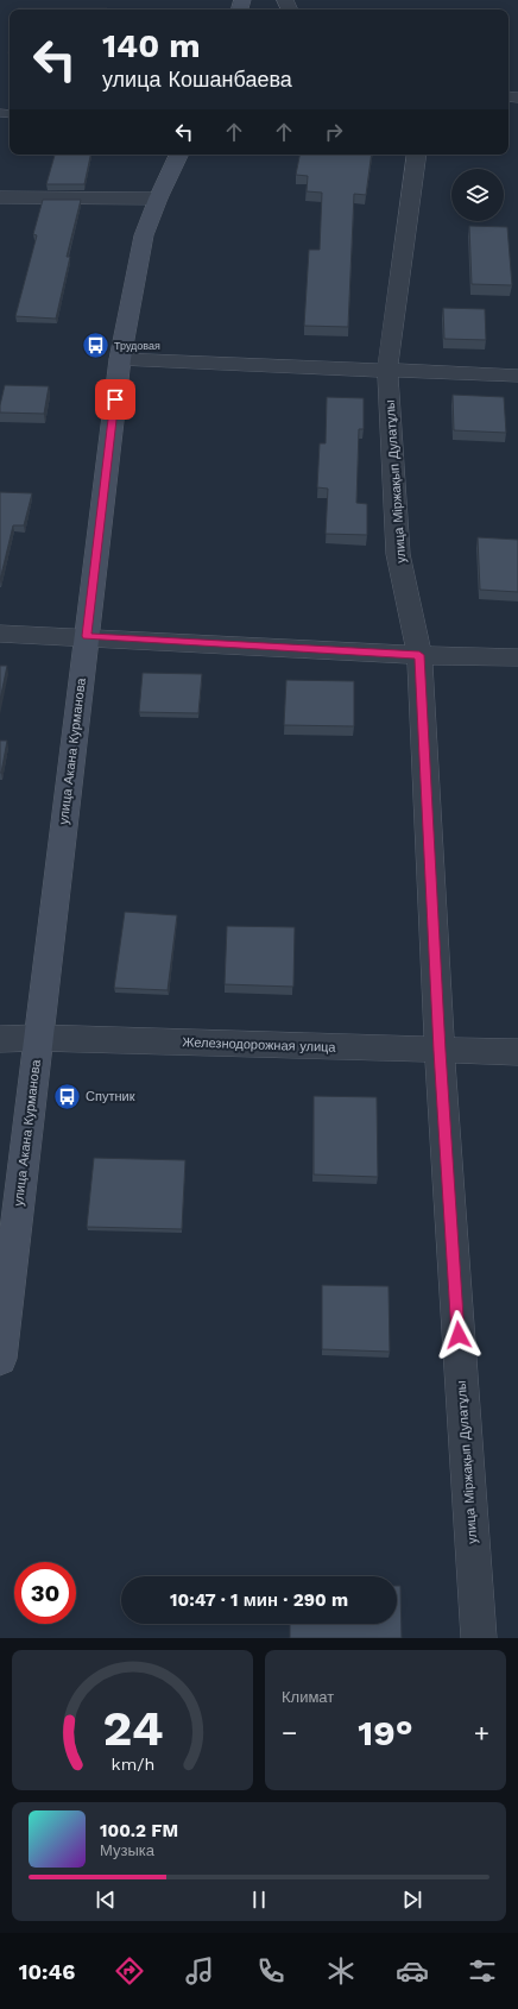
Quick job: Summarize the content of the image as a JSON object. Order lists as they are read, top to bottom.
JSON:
{
  "streets": {
    "main road": ["улица Акана Курманова"],
    "street": ["улица Міржақып Дулатұлы", "Железнодорожная улица"]
  },
  "crossings": [
    ["улица Міржақып Дулатұлы", "Железнодорожная улица"],
    ["улица Акана Курманова", "Железнодорожная улица"]
  ],
  "places": {
    "bus stop": ["Трудовая", "Спутник"]
  },
  "page": {
    "turn": ["140 m", "улица Кошанбаева"],
    "limit": "30",
    "trip": "10:47 · 1 мин · 290 m",
    "tile": "Климат",
    "heat": ["−", "19°", "+"],
    "song": ["100.2 FM", "Музыка"],
    "tabs": "10:46",
    "gauge": ["24", "km/h"]
  }
}
